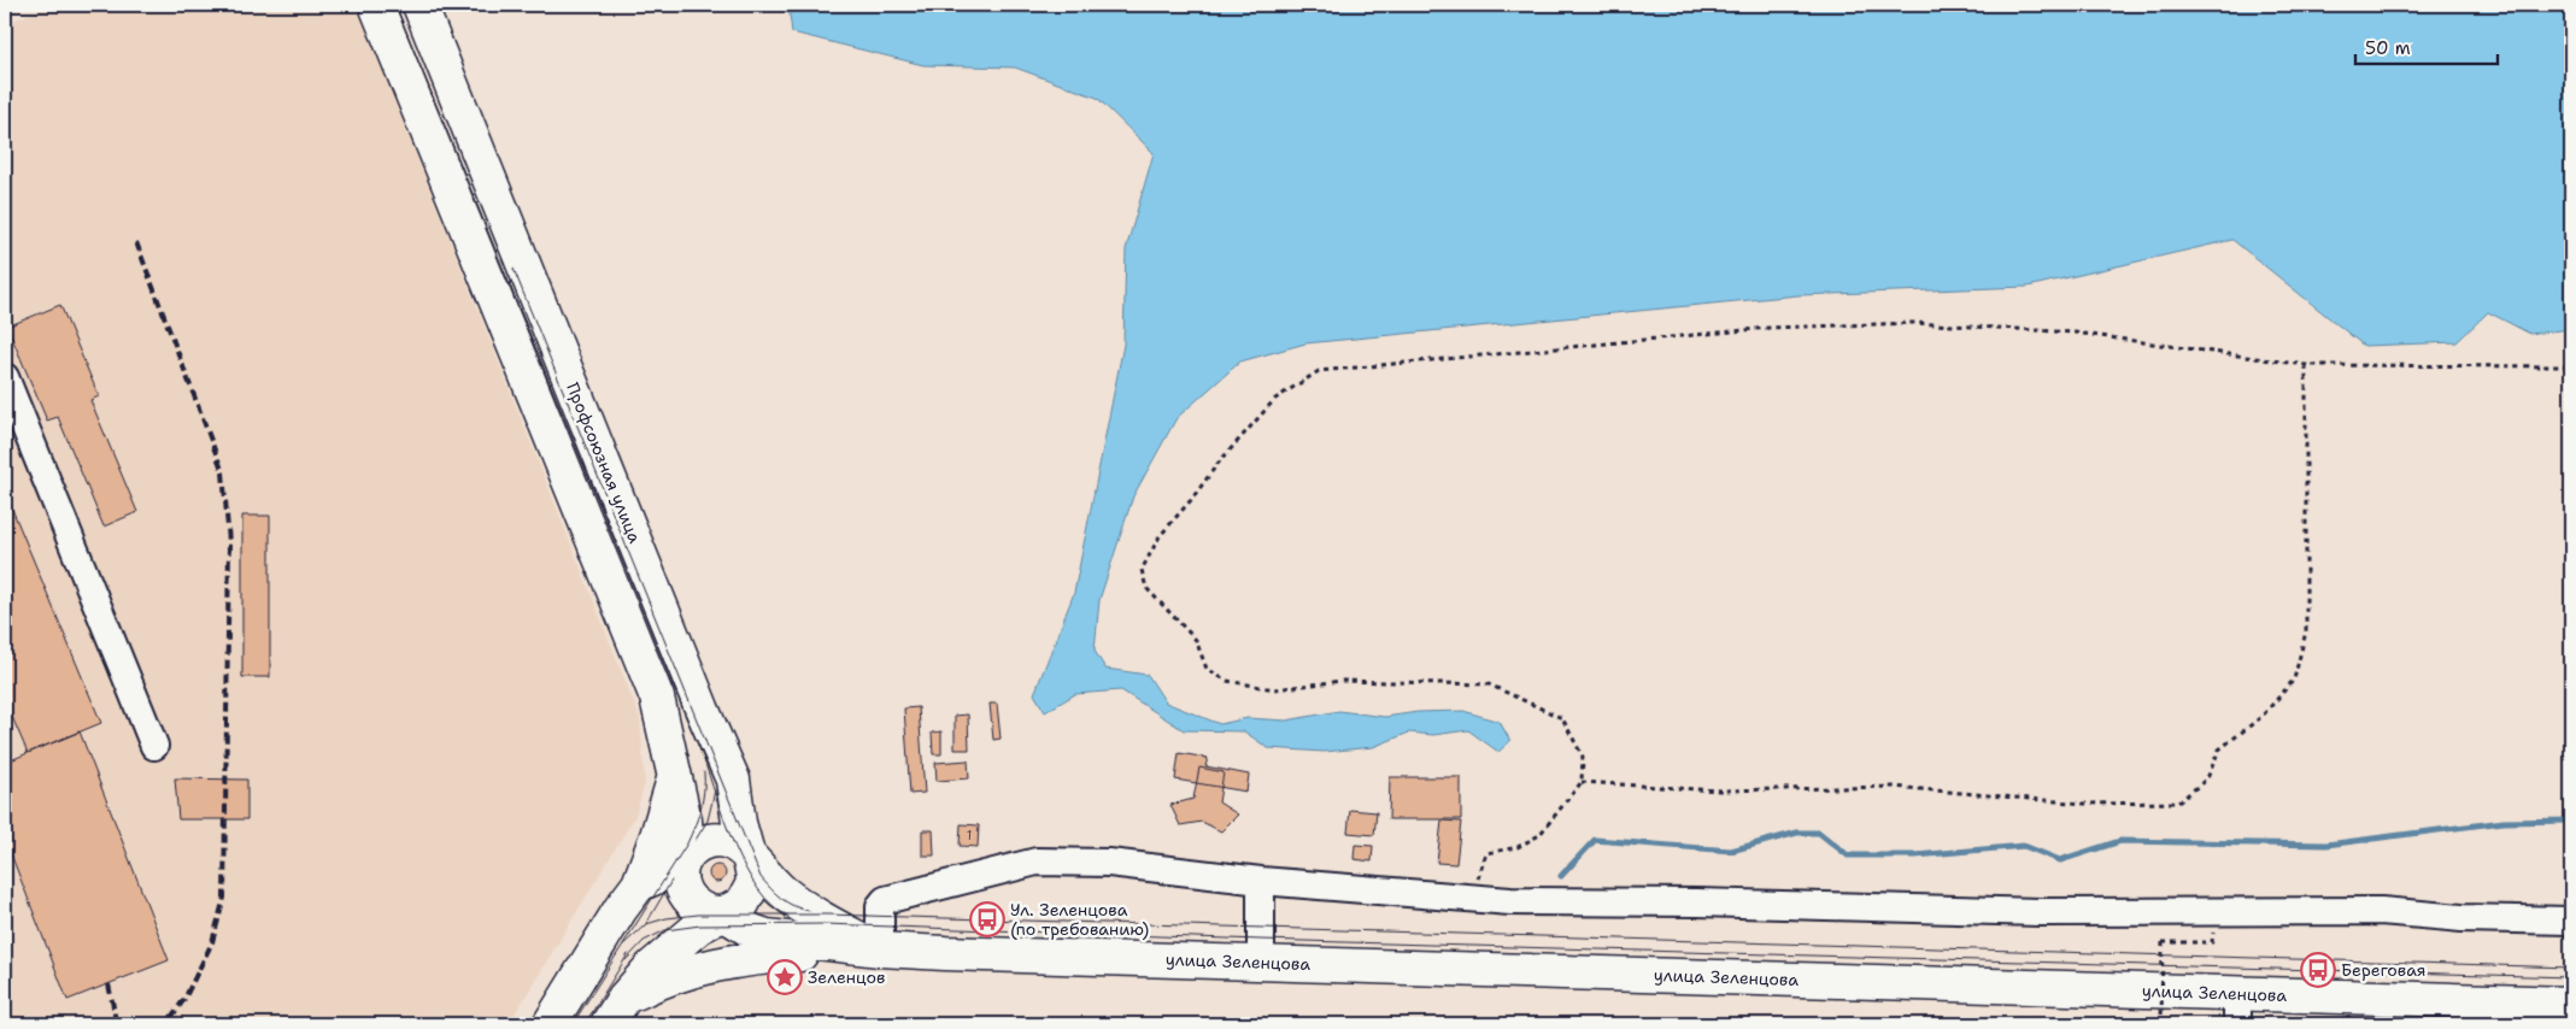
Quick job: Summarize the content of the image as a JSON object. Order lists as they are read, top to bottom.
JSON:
{
  "streets": {
    "main road": ["Профсоюзная улица", "улица Зеленцова"]
  },
  "crossings": [
    ["Профсоюзная улица", "улица Зеленцова"]
  ],
  "places": {
    "bus stop": ["Ул. Зеленцова (по требованию)", "Береговая"],
    "place": ["Зеленцов"]
  },
  "house_numbers": ["1"],
  "scale_bar": "50 m"
}
